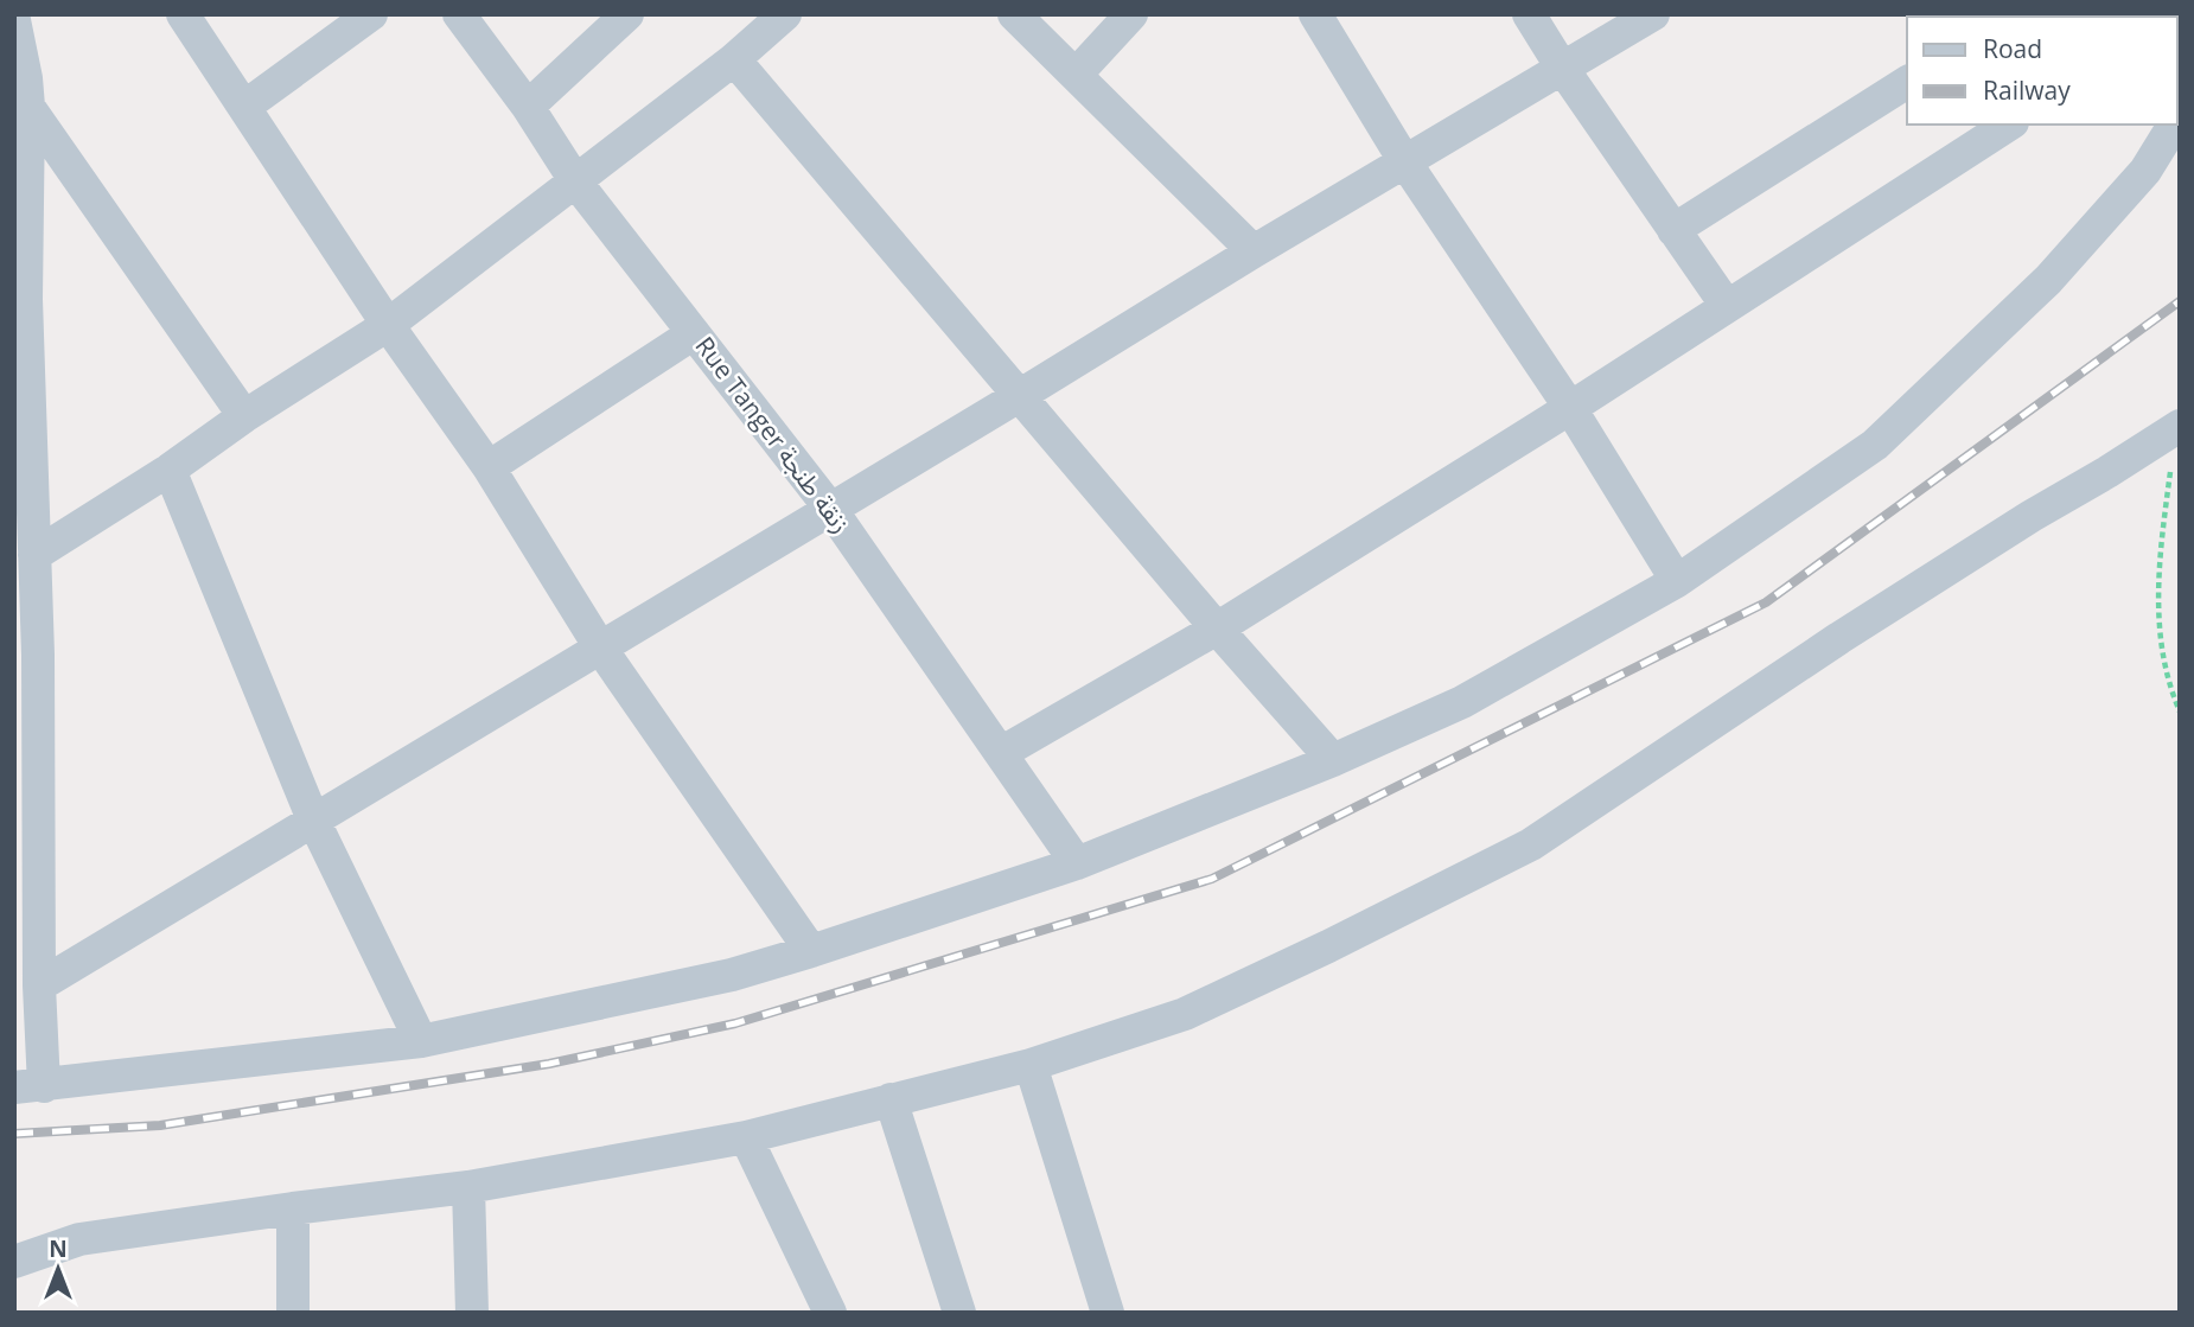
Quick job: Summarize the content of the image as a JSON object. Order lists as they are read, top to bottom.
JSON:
{
  "streets": {
    "street": ["Rue Tanger زنقة طنجة"]
  },
  "legend": ["Road", "Railway"],
  "north": "top"
}
